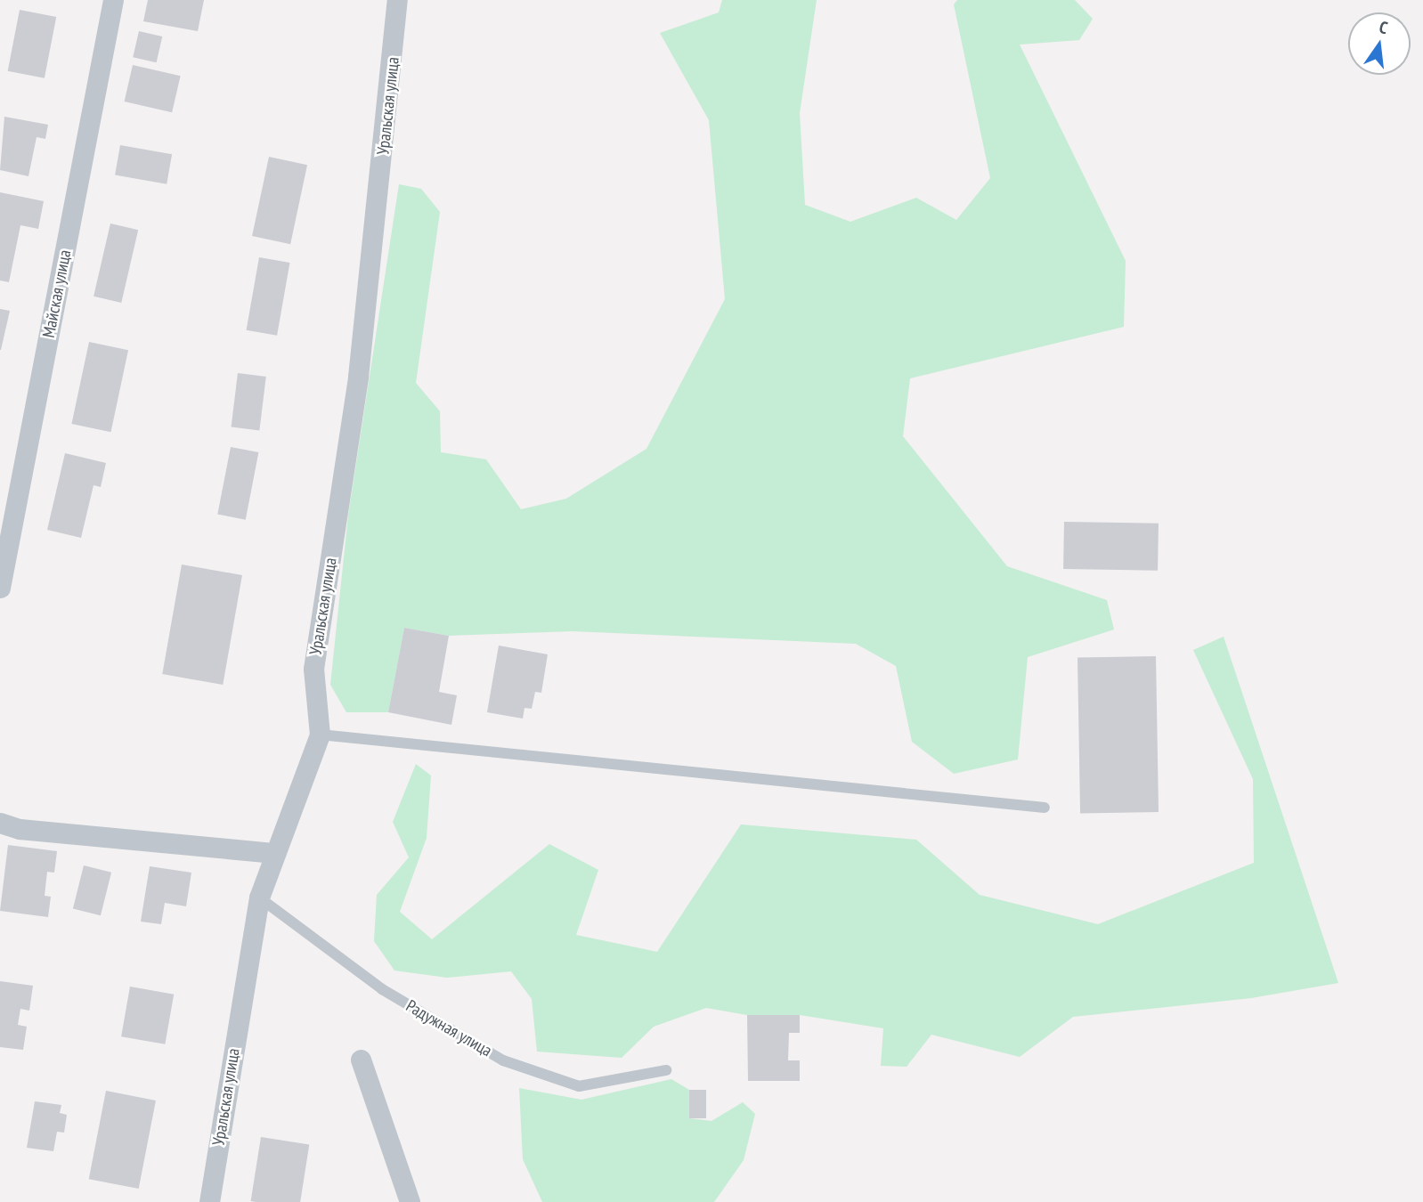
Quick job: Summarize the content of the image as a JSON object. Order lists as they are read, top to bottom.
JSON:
{
  "streets": {
    "street": ["Уральская улица", "Майская улица"],
    "lane": ["Радужная улица"]
  },
  "crossings": [
    ["Уральская улица", "Радужная улица"]
  ],
  "north": "top"
}
